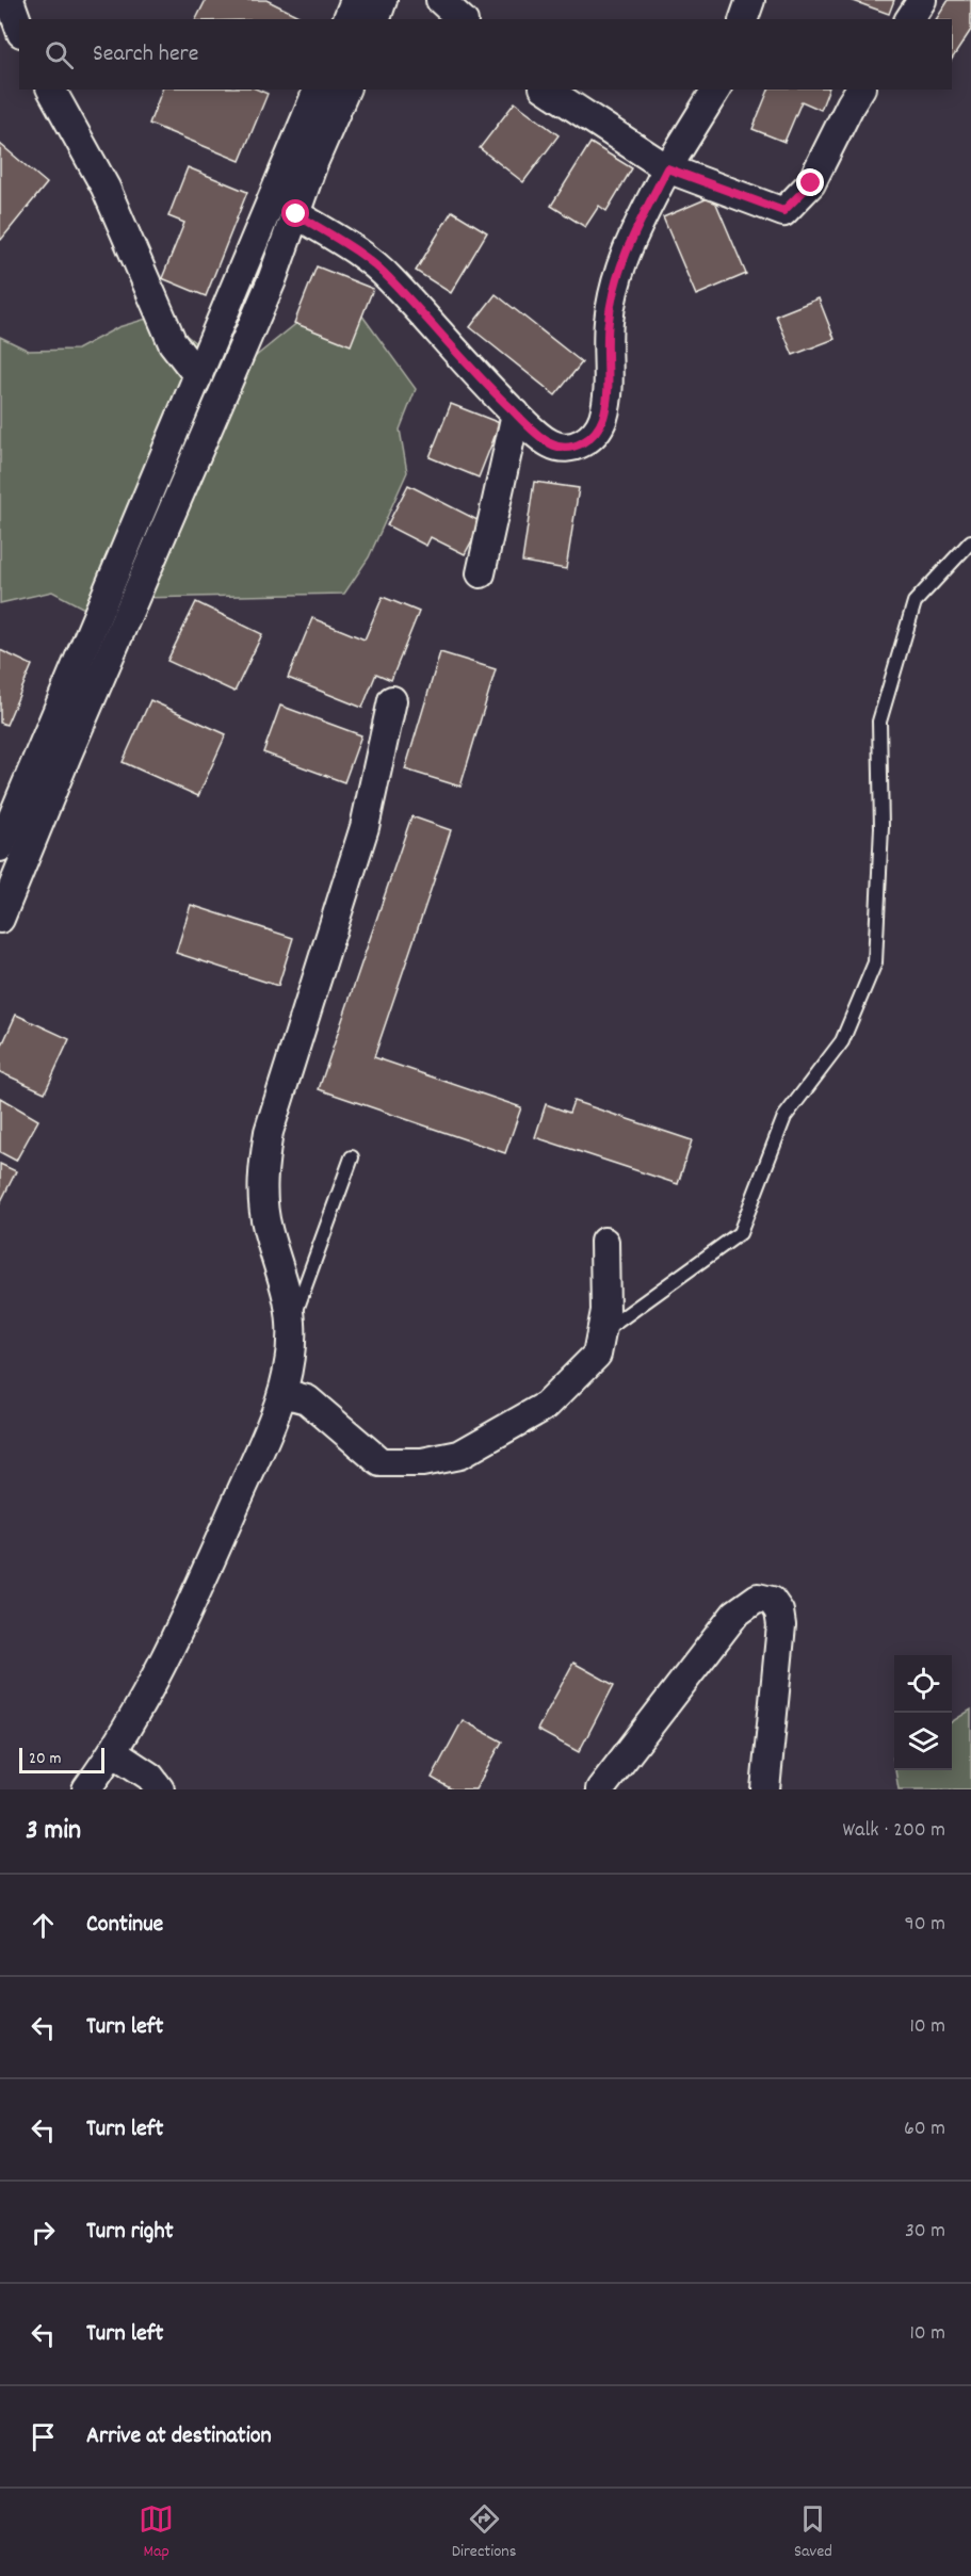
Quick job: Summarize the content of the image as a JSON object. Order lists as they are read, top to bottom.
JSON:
{
  "scale_bar": "20 m",
  "page": {
    "search": "Search here",
    "scale": "20 m",
    "heading": ["3 min", "Walk · 200 m"],
    "list": [
      ["Continue", "90 m"],
      ["Turn left", "10 m"],
      ["Turn left", "60 m"],
      ["Turn right", "30 m"],
      ["Turn left", "10 m"],
      "Arrive at destination"
    ],
    "nav": ["Map", "Directions", "Saved"]
  }
}
